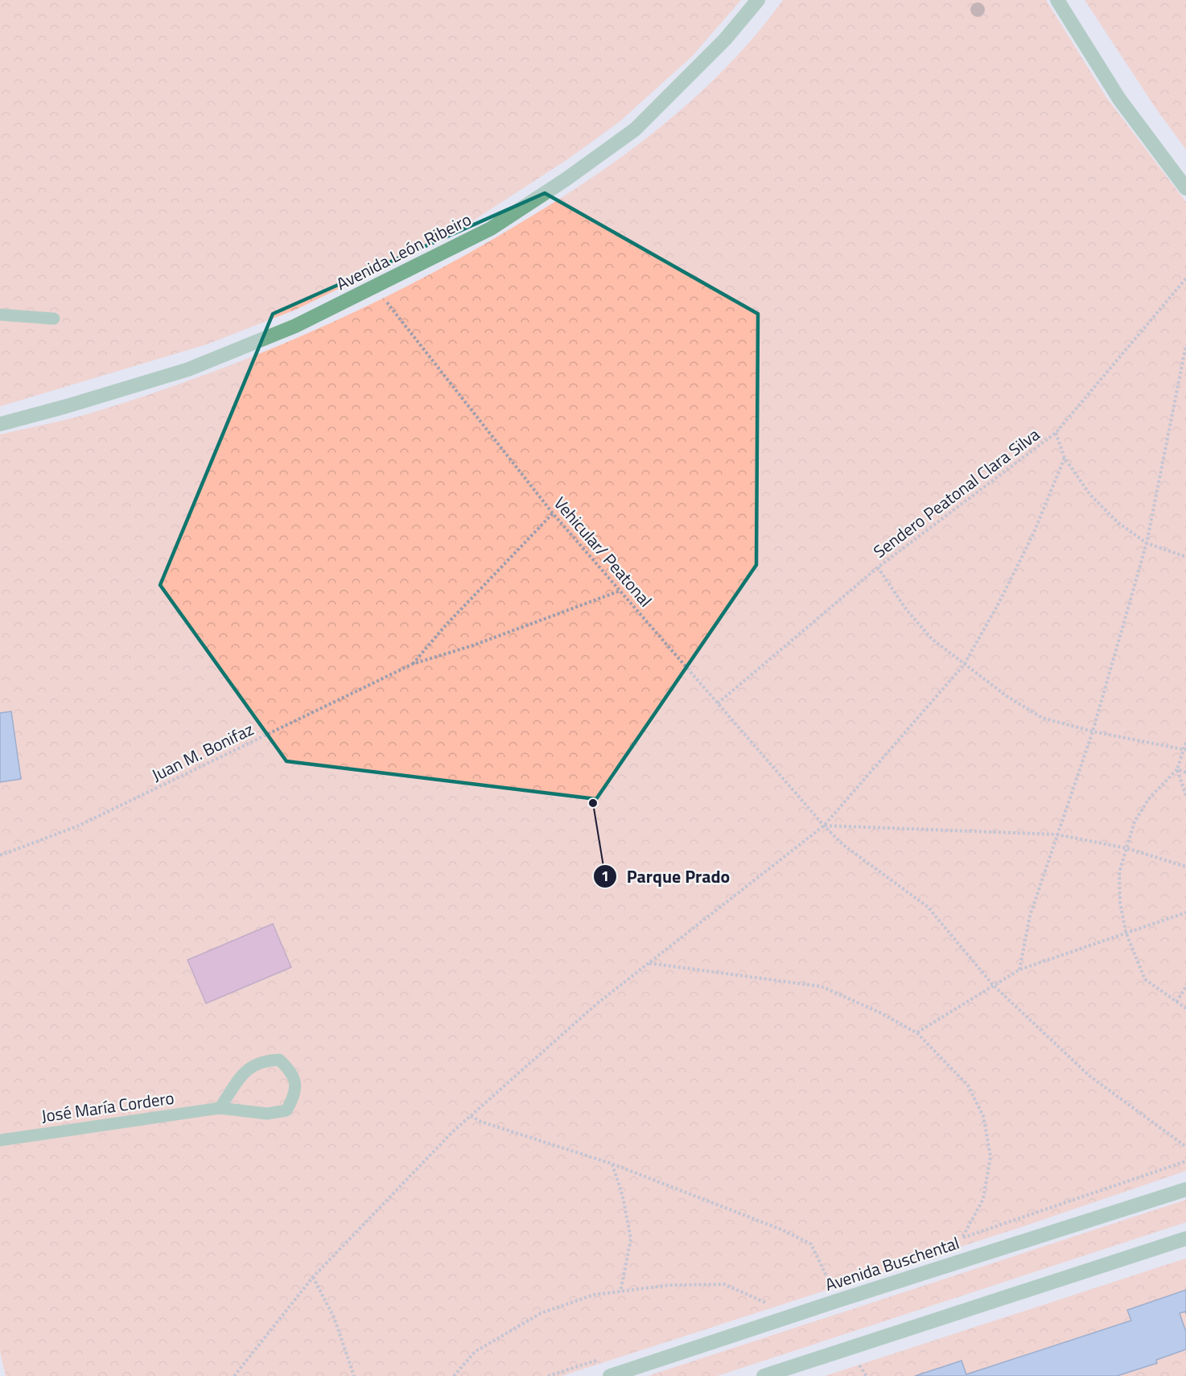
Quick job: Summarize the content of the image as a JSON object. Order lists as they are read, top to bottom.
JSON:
{
  "streets": {
    "street": ["Avenida León Ribeiro", "Avenida Buschental"],
    "lane": ["José María Cordero"],
    "path": ["Sendero Peatonal Clara Silva", "Vehicular/ Peatonal", "Juan M. Bonifaz"]
  },
  "crossings": [
    ["Avenida León Ribeiro", "Vehicular/ Peatonal"],
    ["Sendero Peatonal Clara Silva", "Vehicular/ Peatonal"],
    ["Vehicular/ Peatonal", "Juan M. Bonifaz"]
  ],
  "places": ["Parque Prado"]
}
